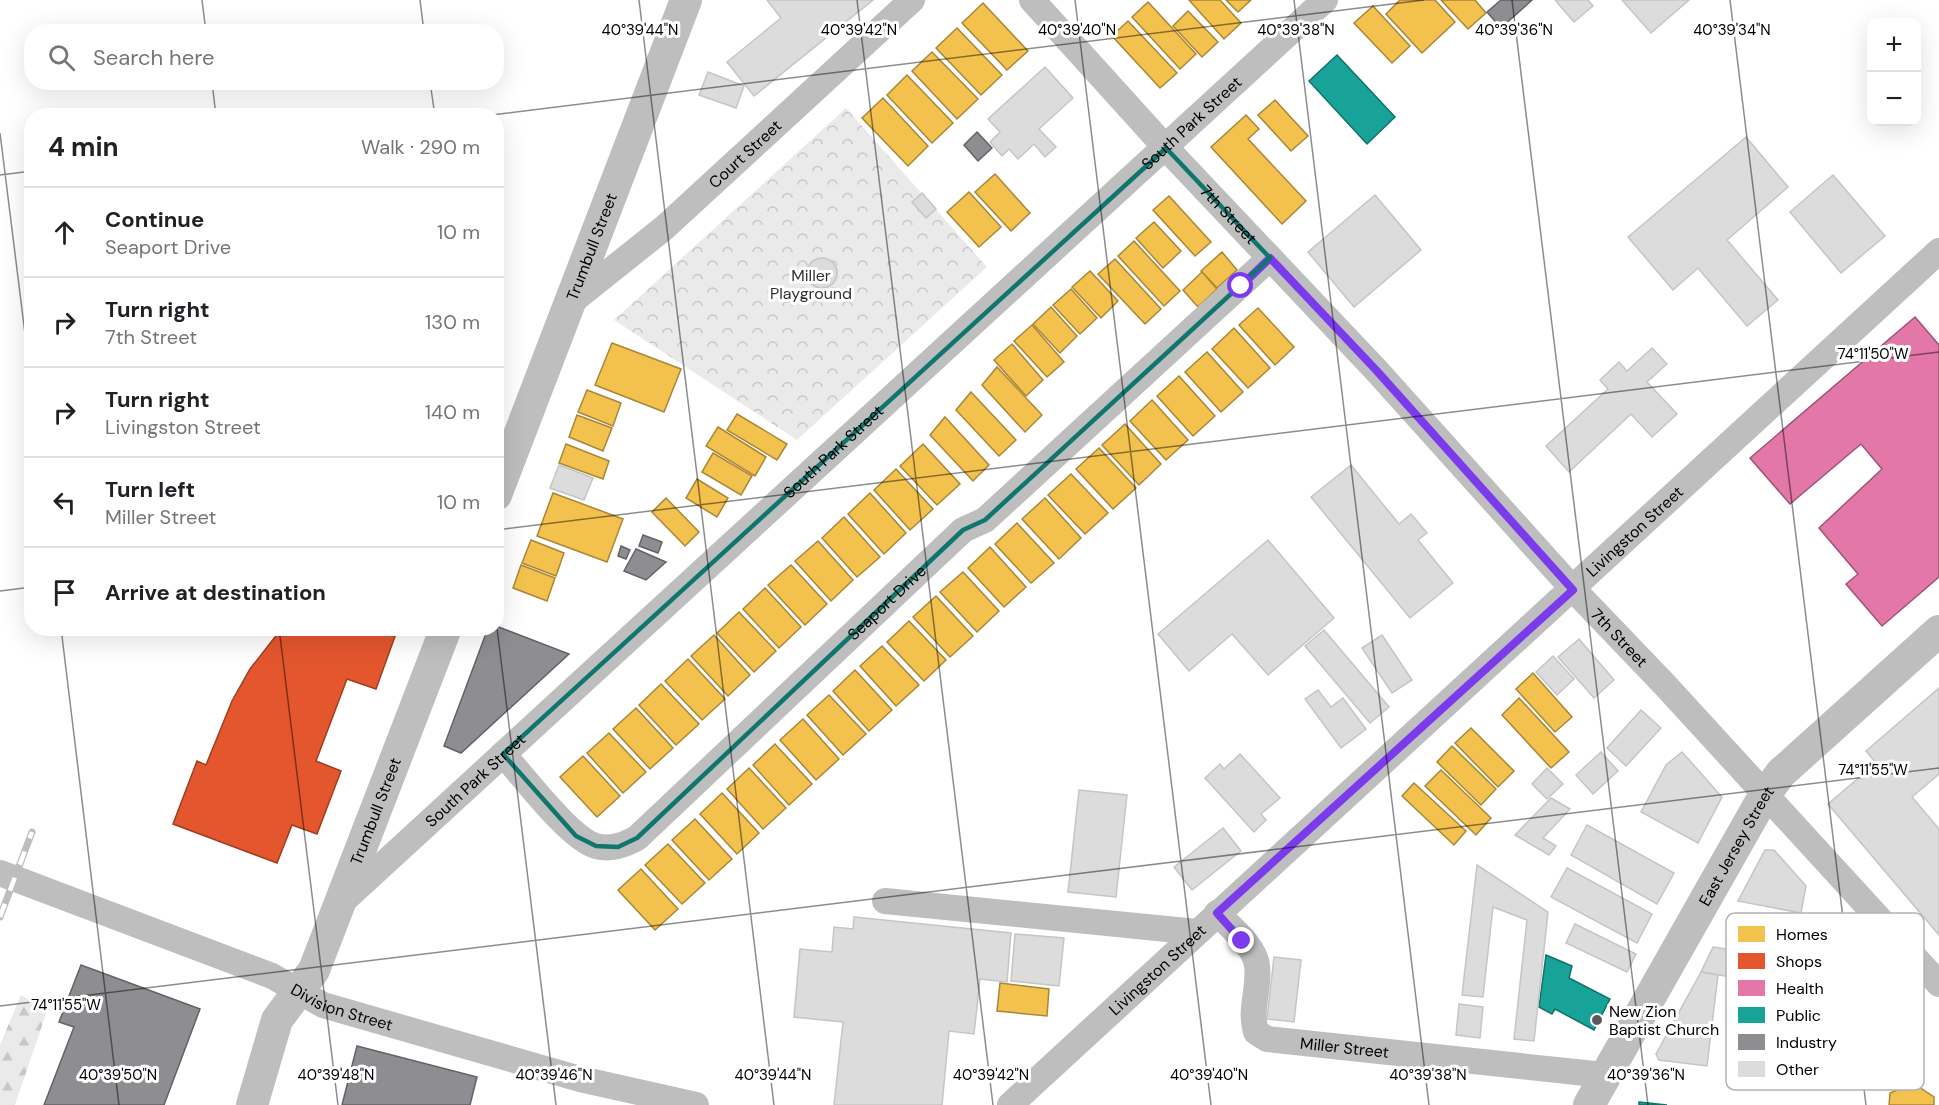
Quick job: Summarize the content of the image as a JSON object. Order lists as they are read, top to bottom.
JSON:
{
  "streets": {
    "street": [
      "South Park Street",
      "Court Street",
      "7th Street",
      "Trumbull Street",
      "Livingston Street",
      "Seaport Drive",
      "East Jersey Street",
      "Division Street",
      "Miller Street"
    ]
  },
  "crossings": [
    ["South Park Street", "7th Street"],
    ["South Park Street", "Trumbull Street"],
    ["South Park Street", "Seaport Drive"],
    ["Court Street", "Trumbull Street"],
    ["7th Street", "Livingston Street"],
    ["7th Street", "Seaport Drive"],
    ["7th Street", "East Jersey Street"],
    ["Trumbull Street", "Division Street"],
    ["Livingston Street", "Miller Street"],
    ["East Jersey Street", "Miller Street"]
  ],
  "parks": ["Miller Playground"],
  "places": ["New Zion Baptist Church"],
  "legend": [
    "Homes",
    "Shops",
    "Health",
    "Public",
    "Industry",
    "Other"
  ],
  "page": {
    "map_buttons": ["+", "−"],
    "search": "Search here",
    "heading": ["4 min", "Walk · 290 m"],
    "list": [
      ["Continue", "Seaport Drive", "10 m"],
      ["Turn right", "7th Street", "130 m"],
      ["Turn right", "Livingston Street", "140 m"],
      ["Turn left", "Miller Street", "10 m"],
      "Arrive at destination"
    ]
  },
  "coordinates": [
    "40°39'44\"N",
    "40°39'42\"N",
    "40°39'40\"N",
    "40°39'38\"N",
    "40°39'36\"N",
    "40°39'34\"N",
    "74°11'50\"W",
    "74°11'55\"W",
    "40°39'50\"N",
    "40°39'48\"N",
    "40°39'46\"N"
  ]
}
